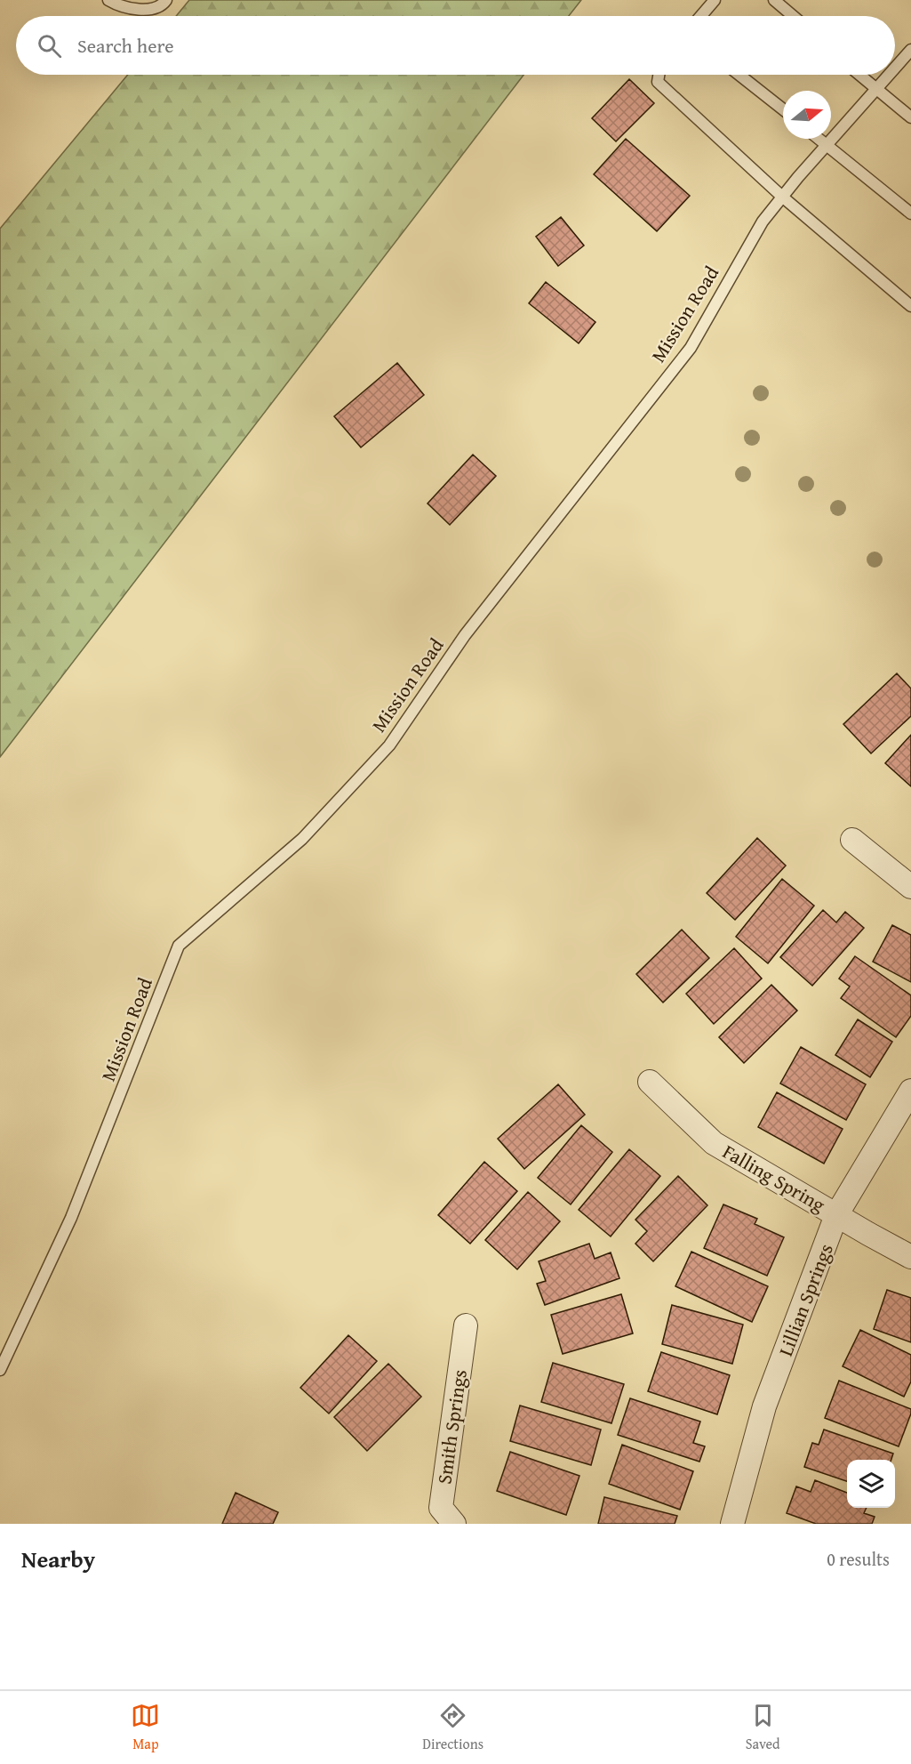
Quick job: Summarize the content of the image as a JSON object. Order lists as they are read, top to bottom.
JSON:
{
  "streets": {
    "street": ["Falling Spring", "Lillian Springs", "Smith Springs"],
    "lane": ["Mission Road"]
  },
  "crossings": [
    ["Falling Spring", "Lillian Springs"]
  ],
  "north": "right",
  "page": {
    "search": "Search here",
    "heading": ["Nearby", "0 results"],
    "nav": ["Map", "Directions", "Saved"]
  }
}
